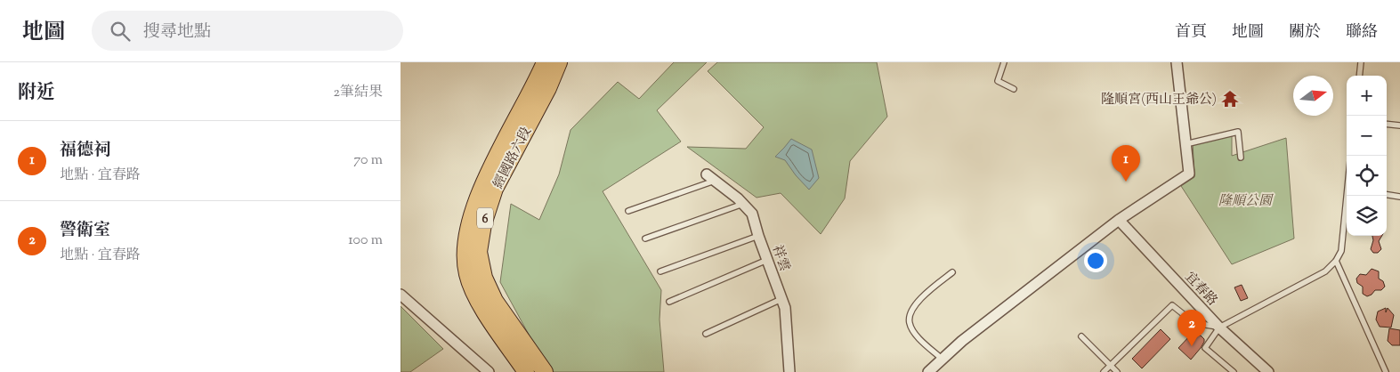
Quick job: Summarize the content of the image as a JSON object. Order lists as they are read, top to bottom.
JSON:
{
  "streets": {
    "main road": ["經國路六段", "6"],
    "street": ["祥雲", "宜春路"]
  },
  "parks": ["隆順公園"],
  "places": {
    "temple": ["隆順宮(西山王爺公)"]
  },
  "north": "right",
  "page": {
    "header": "地圖",
    "search": "搜尋地點",
    "nav": [
      "首頁",
      "地圖",
      "關於",
      "聯絡"
    ],
    "heading": ["附近", "2筆結果"],
    "map_buttons": ["+", "−"],
    "list": [
      {
        "mark": "1",
        "name": "福德祠",
        "note": "地點 · 宜春路",
        "value": "70 m"
      },
      {
        "mark": "2",
        "name": "警衛室",
        "note": "地點 · 宜春路",
        "value": "100 m"
      }
    ],
    "pins": ["1", "2"]
  }
}
